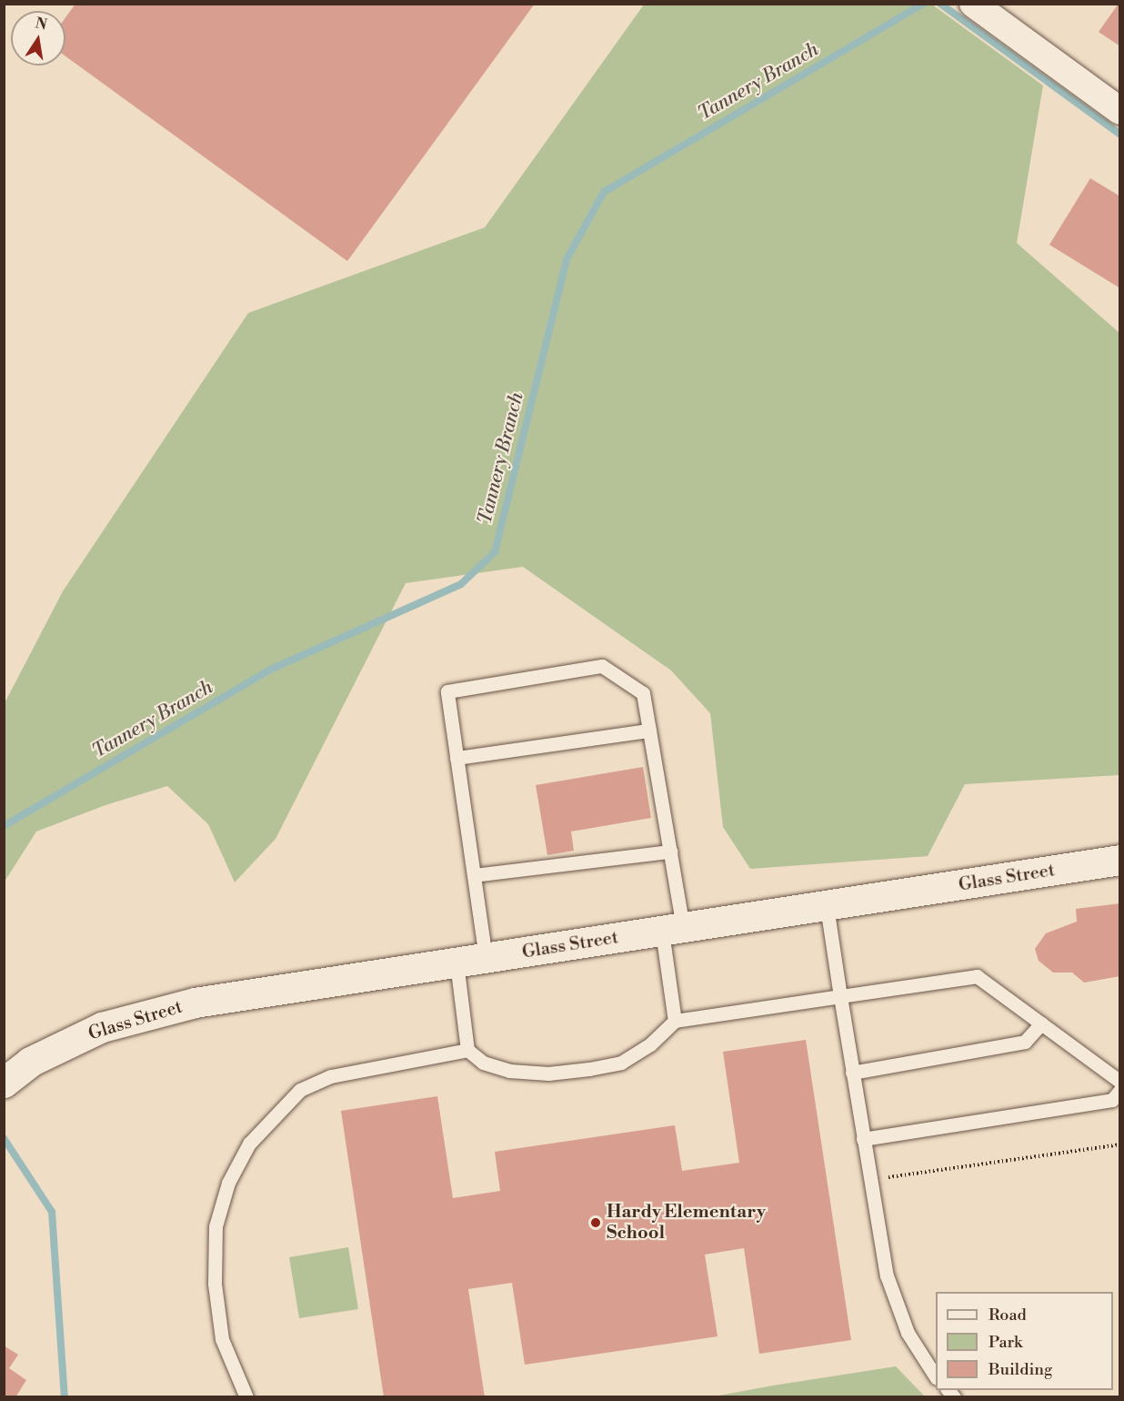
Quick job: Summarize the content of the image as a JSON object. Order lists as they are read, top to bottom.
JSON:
{
  "streets": {
    "street": ["Glass Street"]
  },
  "water": ["Tannery Branch"],
  "places": ["Hardy Elementary School"],
  "legend": ["Road", "Park", "Building"],
  "north": "top"
}
